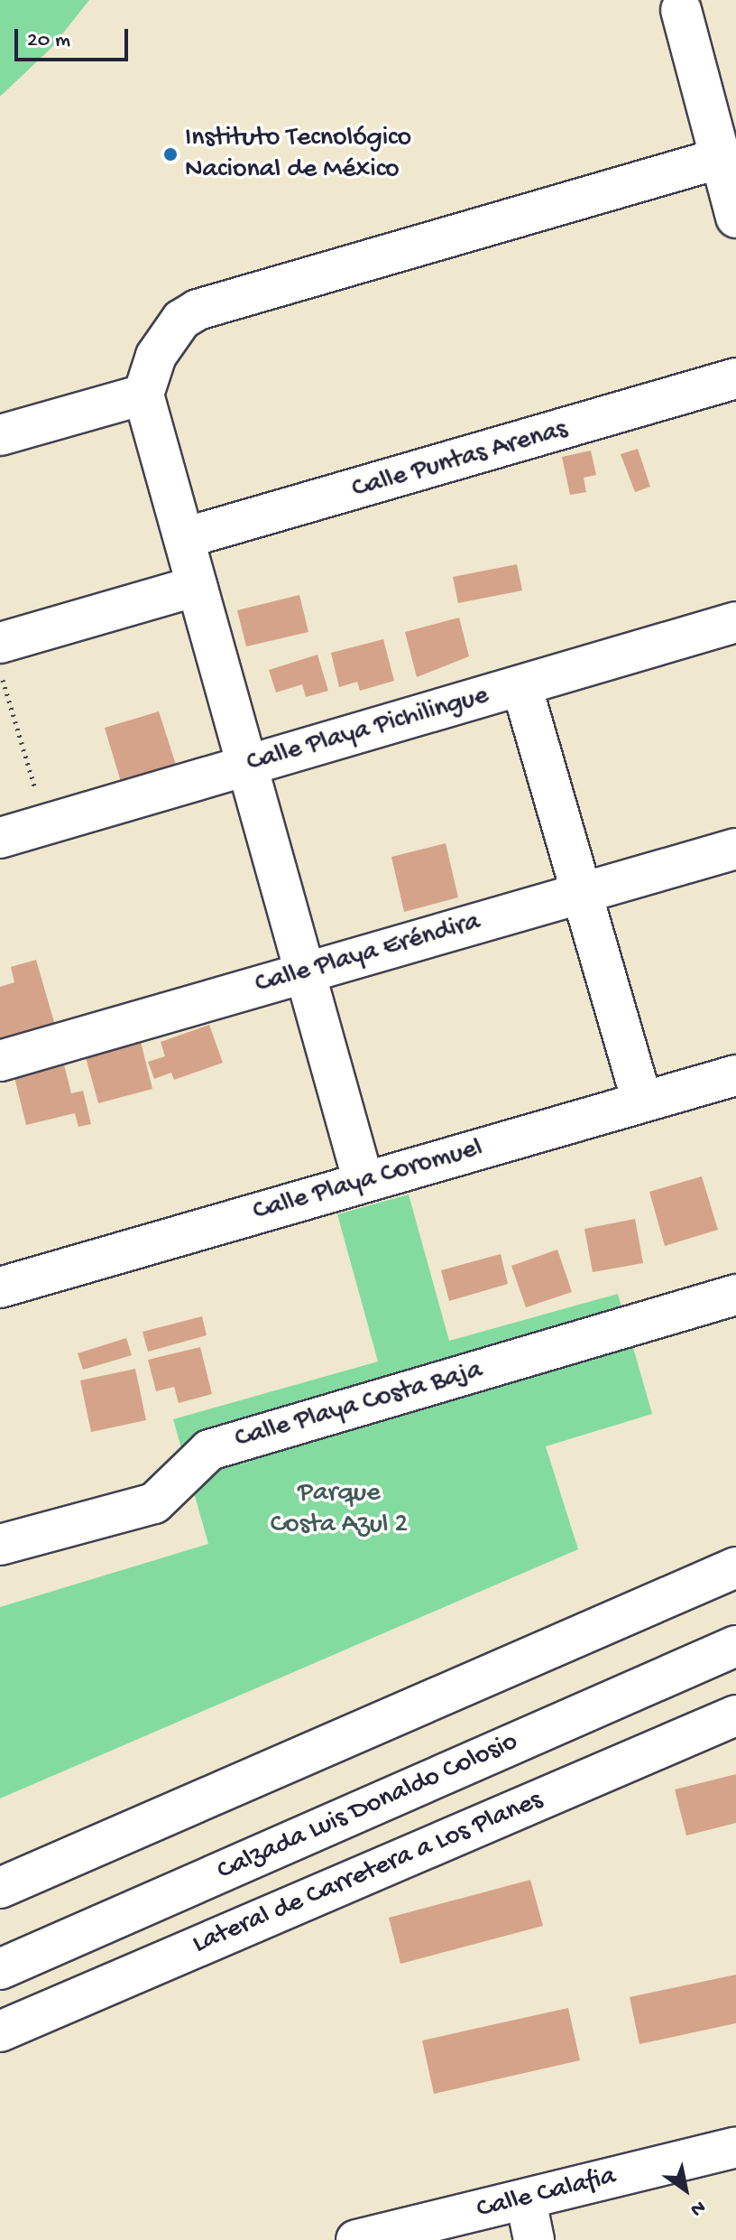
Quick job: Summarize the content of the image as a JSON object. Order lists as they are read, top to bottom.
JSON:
{
  "streets": {
    "street": [
      "Calle Puntas Arenas",
      "Calle Playa Pichilingue",
      "Calle Playa Eréndira",
      "Calle Playa Coromuel",
      "Calle Playa Costa Baja",
      "Calzada Luis Donaldo Colosio",
      "Lateral de Carretera a Los Planes",
      "Calle Calafia"
    ]
  },
  "parks": ["Parque Costa Azul 2"],
  "places": ["Instituto Tecnológico Nacional de México"],
  "scale_bar": "20 m",
  "north": "bottom right"
}
